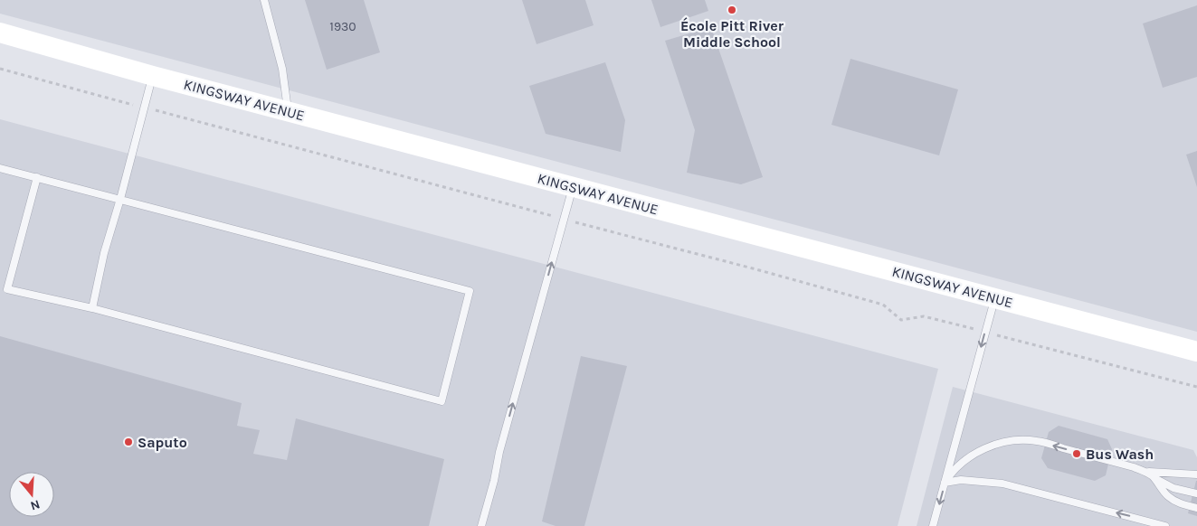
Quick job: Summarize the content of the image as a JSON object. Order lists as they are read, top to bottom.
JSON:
{
  "streets": {
    "main road": ["KINGSWAY AVENUE"]
  },
  "places": ["École Pitt River Middle School", "Saputo", "Bus Wash"],
  "house_numbers": ["1930"],
  "north": "bottom"
}
